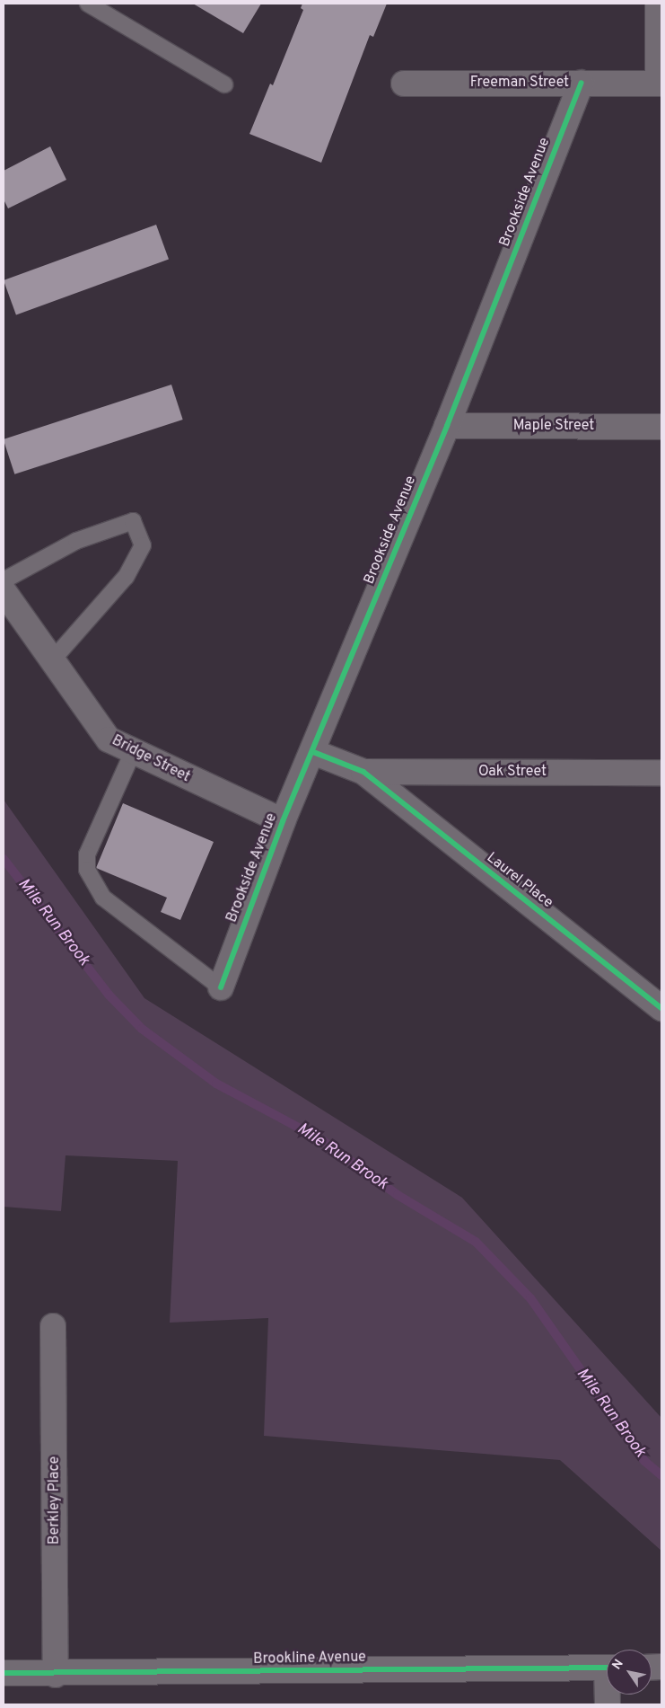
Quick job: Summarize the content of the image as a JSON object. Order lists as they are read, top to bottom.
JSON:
{
  "streets": {
    "street": [
      "Freeman Street",
      "Brookside Avenue",
      "Maple Street",
      "Bridge Street",
      "Oak Street",
      "Laurel Place",
      "Berkley Place",
      "Brookline Avenue"
    ]
  },
  "crossings": [
    ["Freeman Street", "Brookside Avenue"],
    ["Brookside Avenue", "Maple Street"],
    ["Brookside Avenue", "Bridge Street"],
    ["Oak Street", "Laurel Place"],
    ["Berkley Place", "Brookline Avenue"]
  ],
  "water": ["Mile Run Brook"],
  "north": "top left"
}
